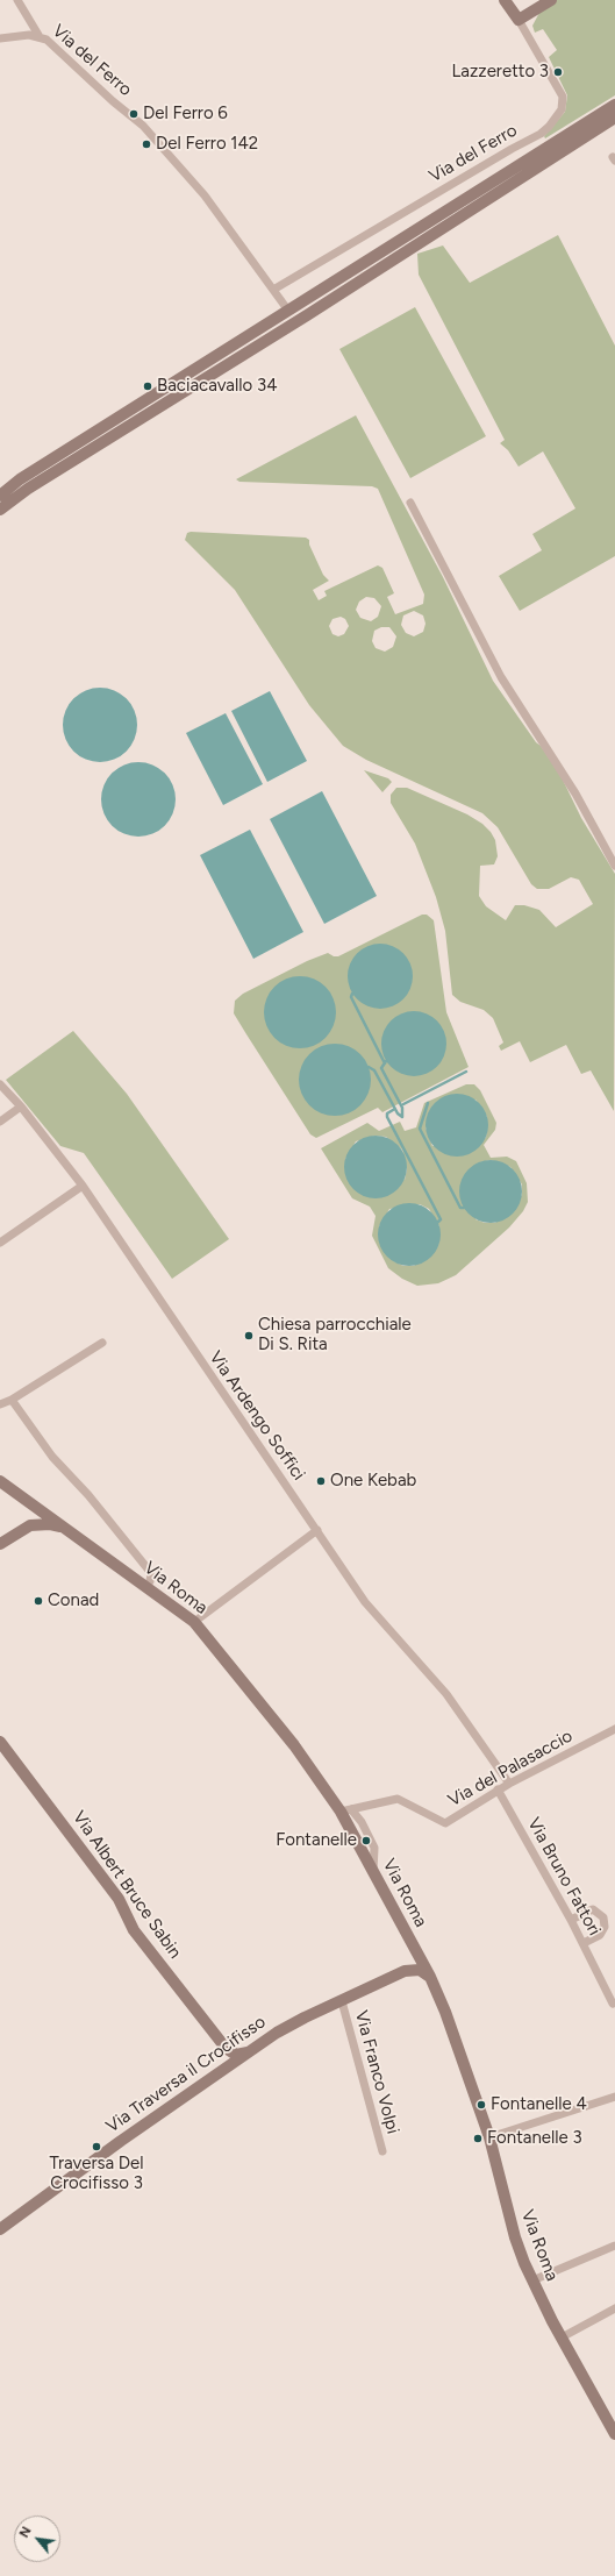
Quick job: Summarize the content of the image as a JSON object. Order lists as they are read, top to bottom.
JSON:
{
  "streets": {
    "main road": [
      "Via del Ferro",
      "Via Roma",
      "Via Albert Bruce Sabin",
      "Via Traversa il Crocifisso"
    ],
    "street": [
      "Via Ardengo Soffici",
      "Via del Palasaccio",
      "Via Bruno Fattori",
      "Via Franco Volpi"
    ]
  },
  "crossings": [
    ["Via Ardengo Soffici", "Via del Palasaccio"],
    ["Via Roma", "Via del Palasaccio"],
    ["Via del Palasaccio", "Via Bruno Fattori"],
    ["Via Franco Volpi", "Via Traversa il Crocifisso"]
  ],
  "places": [
    "Lazzeretto 3",
    "Del Ferro 6",
    "Del Ferro 142",
    "Baciacavallo 34",
    "Chiesa parrocchiale Di S. Rita",
    "One Kebab",
    "Conad",
    "Fontanelle",
    "Fontanelle 4",
    "Fontanelle 3",
    "Traversa Del Crocifisso 3"
  ],
  "north": "top left"
}
